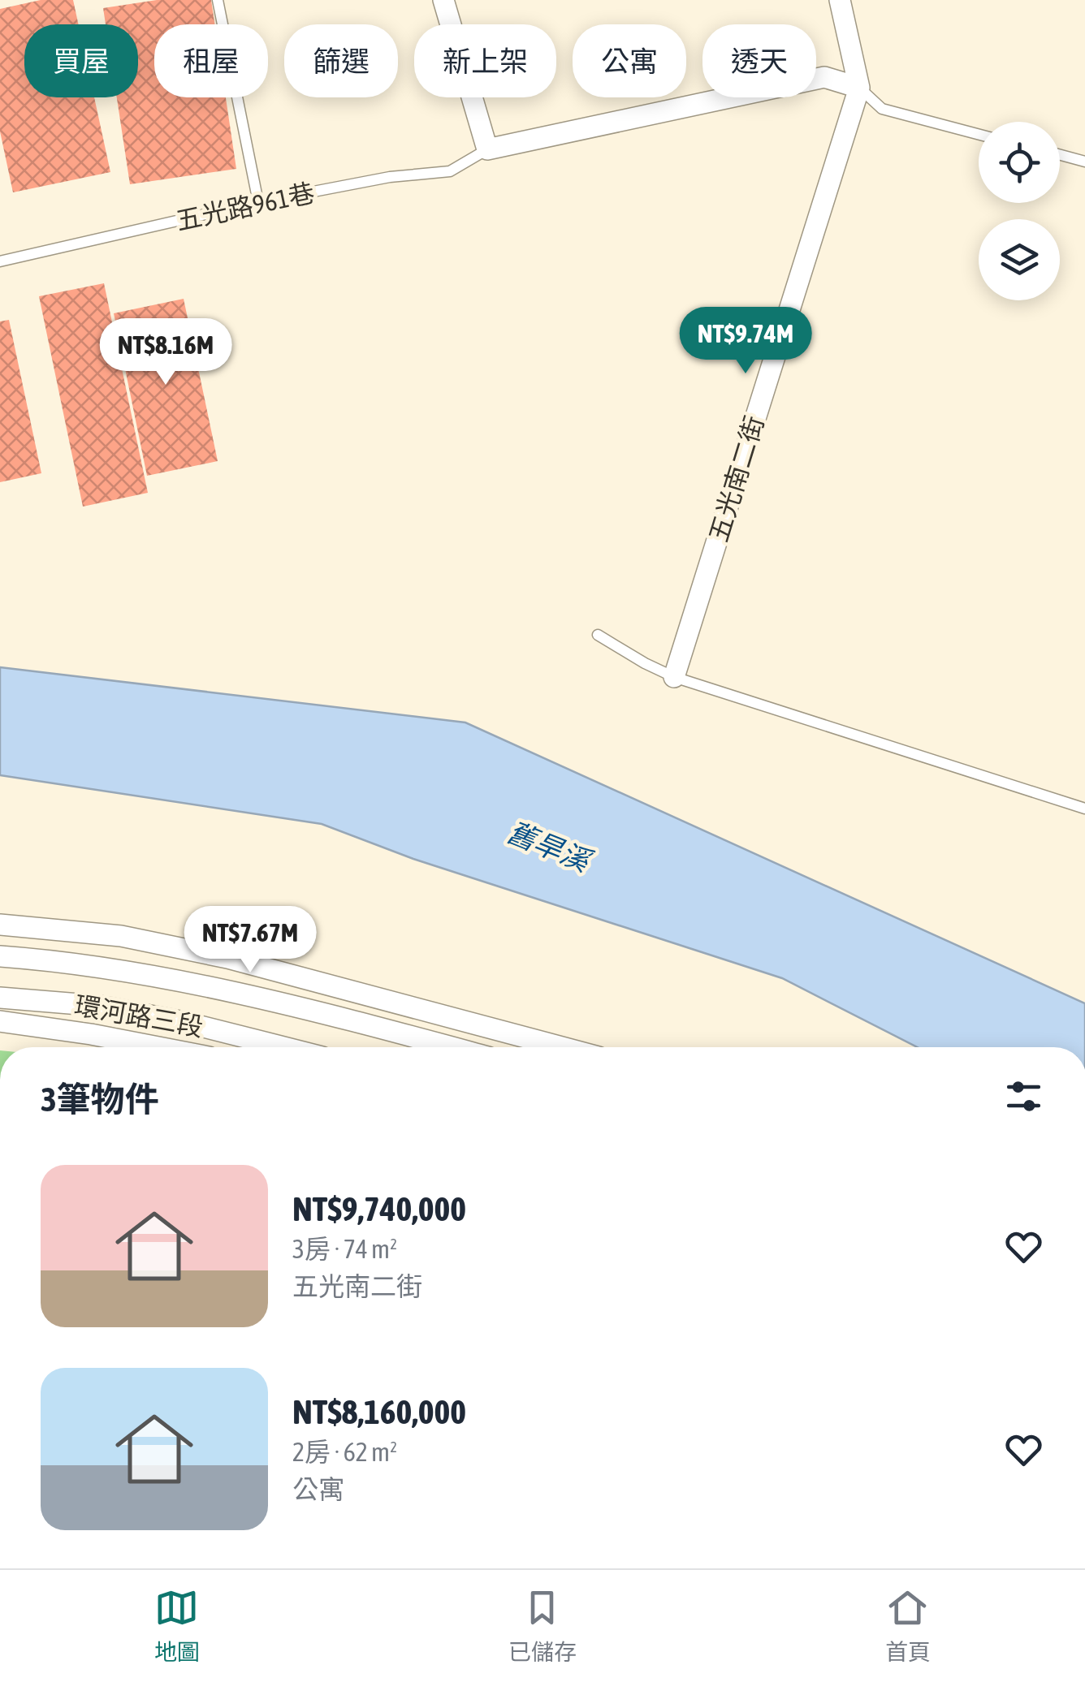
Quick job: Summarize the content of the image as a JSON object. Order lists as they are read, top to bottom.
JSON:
{
  "streets": {
    "street": ["五光南二街", "環河路三段"],
    "lane": ["五光路961巷"]
  },
  "water": ["舊旱溪"],
  "page": {
    "chip": [
      "買屋",
      "租屋",
      "篩選",
      "新上架",
      "公寓",
      "透天"
    ],
    "price": ["NT$9.74M", "NT$8.16M", "NT$7.67M"],
    "heading": "3筆物件",
    "list": [
      {
        "name": "NT$9,740,000",
        "note": "3房 · 74 m² · 五光南二街"
      },
      {
        "name": "NT$8,160,000",
        "note": "2房 · 62 m² · 公寓"
      }
    ],
    "tabs": ["地圖", "已儲存", "首頁"]
  }
}
